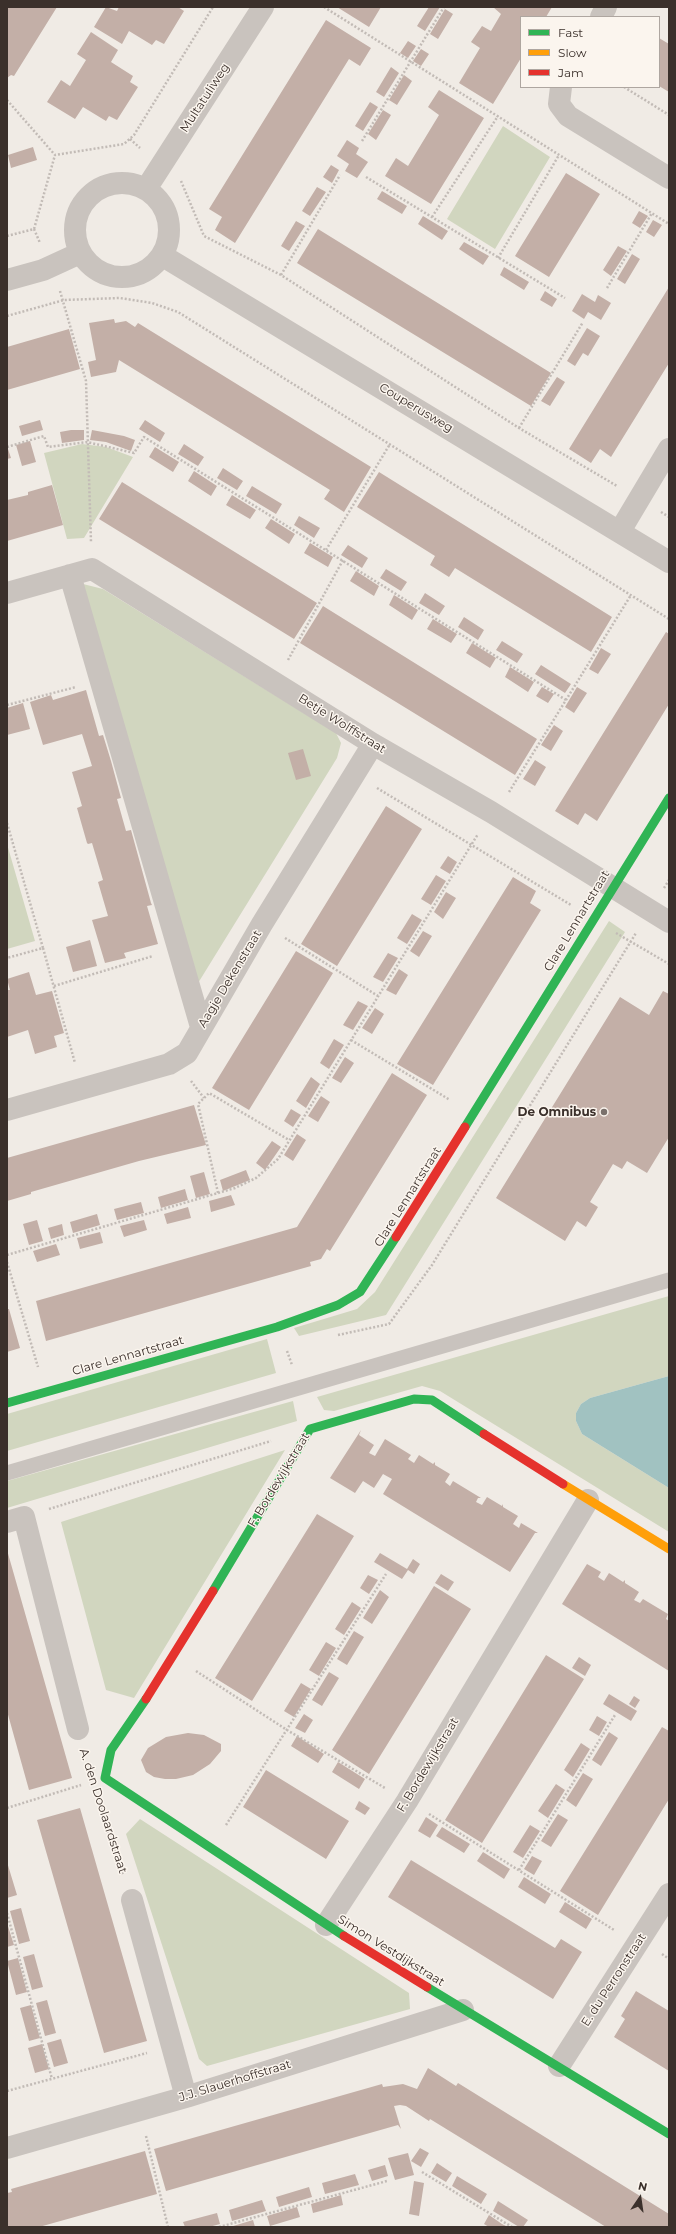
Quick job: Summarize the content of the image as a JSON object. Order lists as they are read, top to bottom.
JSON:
{
  "streets": {
    "street": [
      "Multatuliweg",
      "Couperusweg",
      "Betje Wolffstraat",
      "Clare Lennartstraat",
      "Aagje Dekenstraat",
      "F. Bordewijkstraat",
      "Simon Vestdijkstraat",
      "E. du Perronstraat",
      "J.J. Slauerhoffstraat"
    ],
    "path": ["A. den Doolaardstraat"]
  },
  "crossings": [
    ["Multatuliweg", "Couperusweg"],
    ["Betje Wolffstraat", "Clare Lennartstraat"],
    ["Betje Wolffstraat", "Aagje Dekenstraat"],
    ["F. Bordewijkstraat", "Simon Vestdijkstraat"],
    ["Simon Vestdijkstraat", "E. du Perronstraat"],
    ["Simon Vestdijkstraat", "J.J. Slauerhoffstraat"]
  ],
  "places": ["De Omnibus"],
  "legend": ["Fast", "Slow", "Jam"],
  "north": "top"
}
